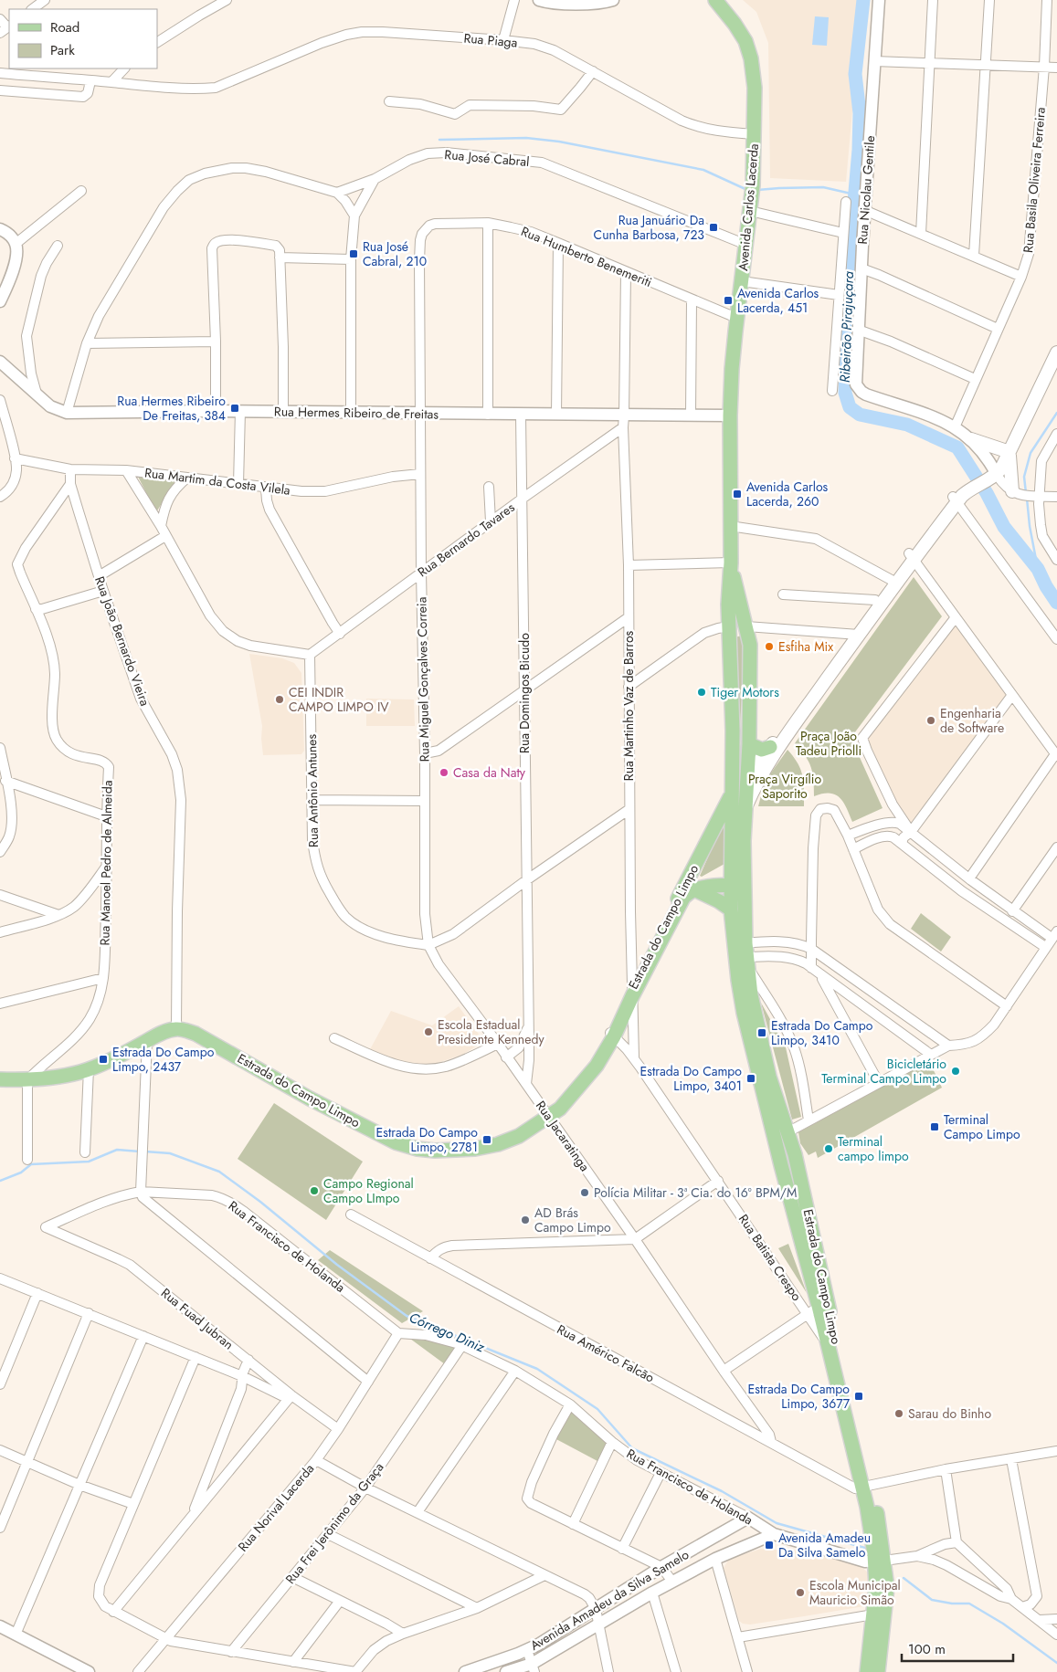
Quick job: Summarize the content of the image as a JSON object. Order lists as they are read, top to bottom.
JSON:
{
  "streets": {
    "main road": ["Avenida Carlos Lacerda", "Estrada do Campo Limpo"],
    "street": [
      "Rua Piaga",
      "Rua José Cabral",
      "Rua Basila Oliveira Ferreira",
      "Rua Nicolau Gentile",
      "Rua Humberto Benemeriti",
      "Rua Hermes Ribeiro de Freitas",
      "Rua Martim da Costa Vilela",
      "Rua Bernardo Tavares",
      "Rua João Bernardo Vieira",
      "Rua Miguel Gonçalves Correia",
      "Rua Domingos Bicudo",
      "Rua Martinho Vaz de Barros",
      "Rua Antônio Antunes",
      "Rua Manoel Pedro de Almeida",
      "Rua Jacaratinga",
      "Rua Francisco de Holanda",
      "Rua Batista Crespo",
      "Rua Fuad Jubran",
      "Rua Américo Falcão",
      "Rua Norival Lacerda",
      "Rua Frei Jerônimo da Graça",
      "Avenida Amadeu da Silva Samelo"
    ]
  },
  "crossings": [
    ["Rua Piaga", "Avenida Carlos Lacerda"],
    ["Rua José Cabral", "Avenida Carlos Lacerda"],
    ["Rua Basila Oliveira Ferreira", "Rua Nicolau Gentile"],
    ["Avenida Carlos Lacerda", "Rua Humberto Benemeriti"],
    ["Avenida Carlos Lacerda", "Rua Hermes Ribeiro de Freitas"],
    ["Avenida Carlos Lacerda", "Estrada do Campo Limpo"],
    ["Rua Humberto Benemeriti", "Rua Hermes Ribeiro de Freitas"],
    ["Rua Humberto Benemeriti", "Rua Miguel Gonçalves Correia"],
    ["Rua Humberto Benemeriti", "Rua Martinho Vaz de Barros"],
    ["Rua Hermes Ribeiro de Freitas", "Rua Miguel Gonçalves Correia"],
    ["Rua Hermes Ribeiro de Freitas", "Rua Domingos Bicudo"],
    ["Rua Hermes Ribeiro de Freitas", "Rua Martinho Vaz de Barros"],
    ["Rua Martim da Costa Vilela", "Rua João Bernardo Vieira"],
    ["Rua Martim da Costa Vilela", "Rua Miguel Gonçalves Correia"],
    ["Rua Bernardo Tavares", "Rua Miguel Gonçalves Correia"],
    ["Rua Bernardo Tavares", "Rua Domingos Bicudo"],
    ["Rua Bernardo Tavares", "Rua Martinho Vaz de Barros"],
    ["Rua Bernardo Tavares", "Rua Antônio Antunes"],
    ["Rua João Bernardo Vieira", "Rua Manoel Pedro de Almeida"],
    ["Rua João Bernardo Vieira", "Estrada do Campo Limpo"],
    ["Rua Miguel Gonçalves Correia", "Rua Antônio Antunes"],
    ["Rua Miguel Gonçalves Correia", "Rua Jacaratinga"],
    ["Rua Domingos Bicudo", "Rua Jacaratinga"],
    ["Rua Martinho Vaz de Barros", "Estrada do Campo Limpo"],
    ["Rua Antônio Antunes", "Rua Jacaratinga"],
    ["Estrada do Campo Limpo", "Rua Jacaratinga"],
    ["Estrada do Campo Limpo", "Rua Francisco de Holanda"],
    ["Estrada do Campo Limpo", "Rua Batista Crespo"],
    ["Estrada do Campo Limpo", "Rua Américo Falcão"],
    ["Rua Jacaratinga", "Rua Américo Falcão"],
    ["Rua Francisco de Holanda", "Rua Fuad Jubran"],
    ["Rua Francisco de Holanda", "Rua Norival Lacerda"],
    ["Rua Francisco de Holanda", "Rua Frei Jerônimo da Graça"],
    ["Rua Francisco de Holanda", "Avenida Amadeu da Silva Samelo"],
    ["Rua Fuad Jubran", "Rua Norival Lacerda"]
  ],
  "water": ["Ribeirão Pirajuçara", "Córrego Diniz"],
  "parks": ["Praça João Tadeu Priolli", "Praça Virgílio Saporito"],
  "places": {
    "transit": [
      "Rua Januário Da Cunha Barbosa, 723",
      "Rua José Cabral, 210",
      "Avenida Carlos Lacerda, 451",
      "Rua Hermes Ribeiro De Freitas, 384",
      "Avenida Carlos Lacerda, 260",
      "Estrada Do Campo Limpo, 3410",
      "Estrada Do Campo Limpo, 2437",
      "Estrada Do Campo Limpo, 3401",
      "Terminal Campo Limpo",
      "Estrada Do Campo Limpo, 2781",
      "Estrada Do Campo Limpo, 3677",
      "Avenida Amadeu Da Silva Samelo"
    ],
    "other": [
      "Esfiha Mix",
      "Tiger Motors",
      "CEI INDIR CAMPO LIMPO IV",
      "Engenharia de Software",
      "Casa da Naty",
      "Escola Estadual Presidente Kennedy",
      "Bicicletário Terminal Campo Limpo",
      "Terminal campo limpo",
      "Campo Regional Campo LImpo",
      "Polícia Militar - 3ª Cia. do 16º BPM/M",
      "AD Brás Campo Limpo",
      "Sarau do Binho",
      "Escola Municipal Mauricio Simão"
    ]
  },
  "legend": ["Road", "Park"],
  "scale_bar": "100 m"
}
